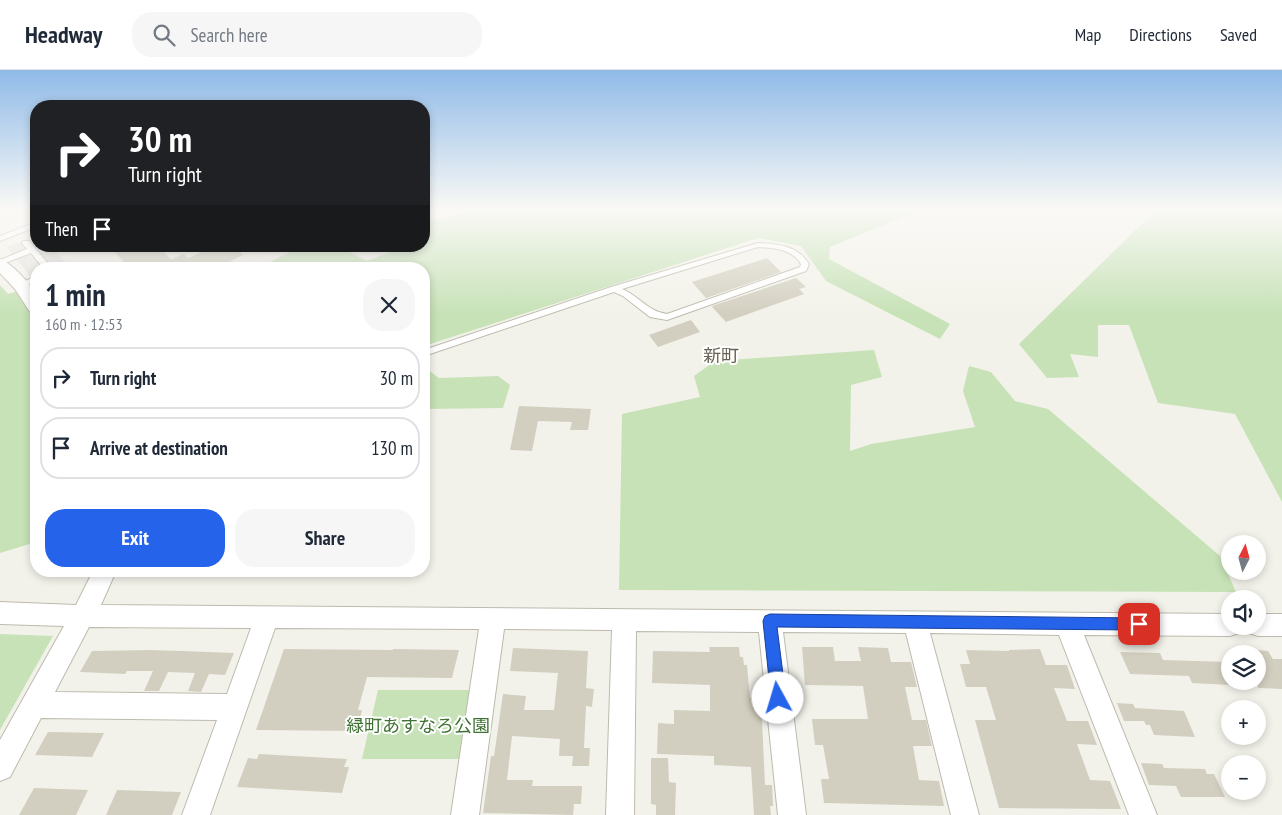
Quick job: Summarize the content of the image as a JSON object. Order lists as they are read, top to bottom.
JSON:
{
  "districts": ["新町"],
  "parks": ["緑町あすなろ公園"],
  "north": "top",
  "page": {
    "header": "Headway",
    "search": "Search here",
    "nav": ["Map", "Directions", "Saved"],
    "turn": ["30 m", "Turn right"],
    "then": "Then",
    "heading": ["1 min", "160 m · 12:53"],
    "list": [
      {
        "name": "Turn right",
        "value": "30 m"
      },
      {
        "name": "Arrive at destination",
        "value": "130 m"
      }
    ],
    "buttons": ["Exit", "Share"],
    "map_buttons": ["+", "−"]
  }
}
